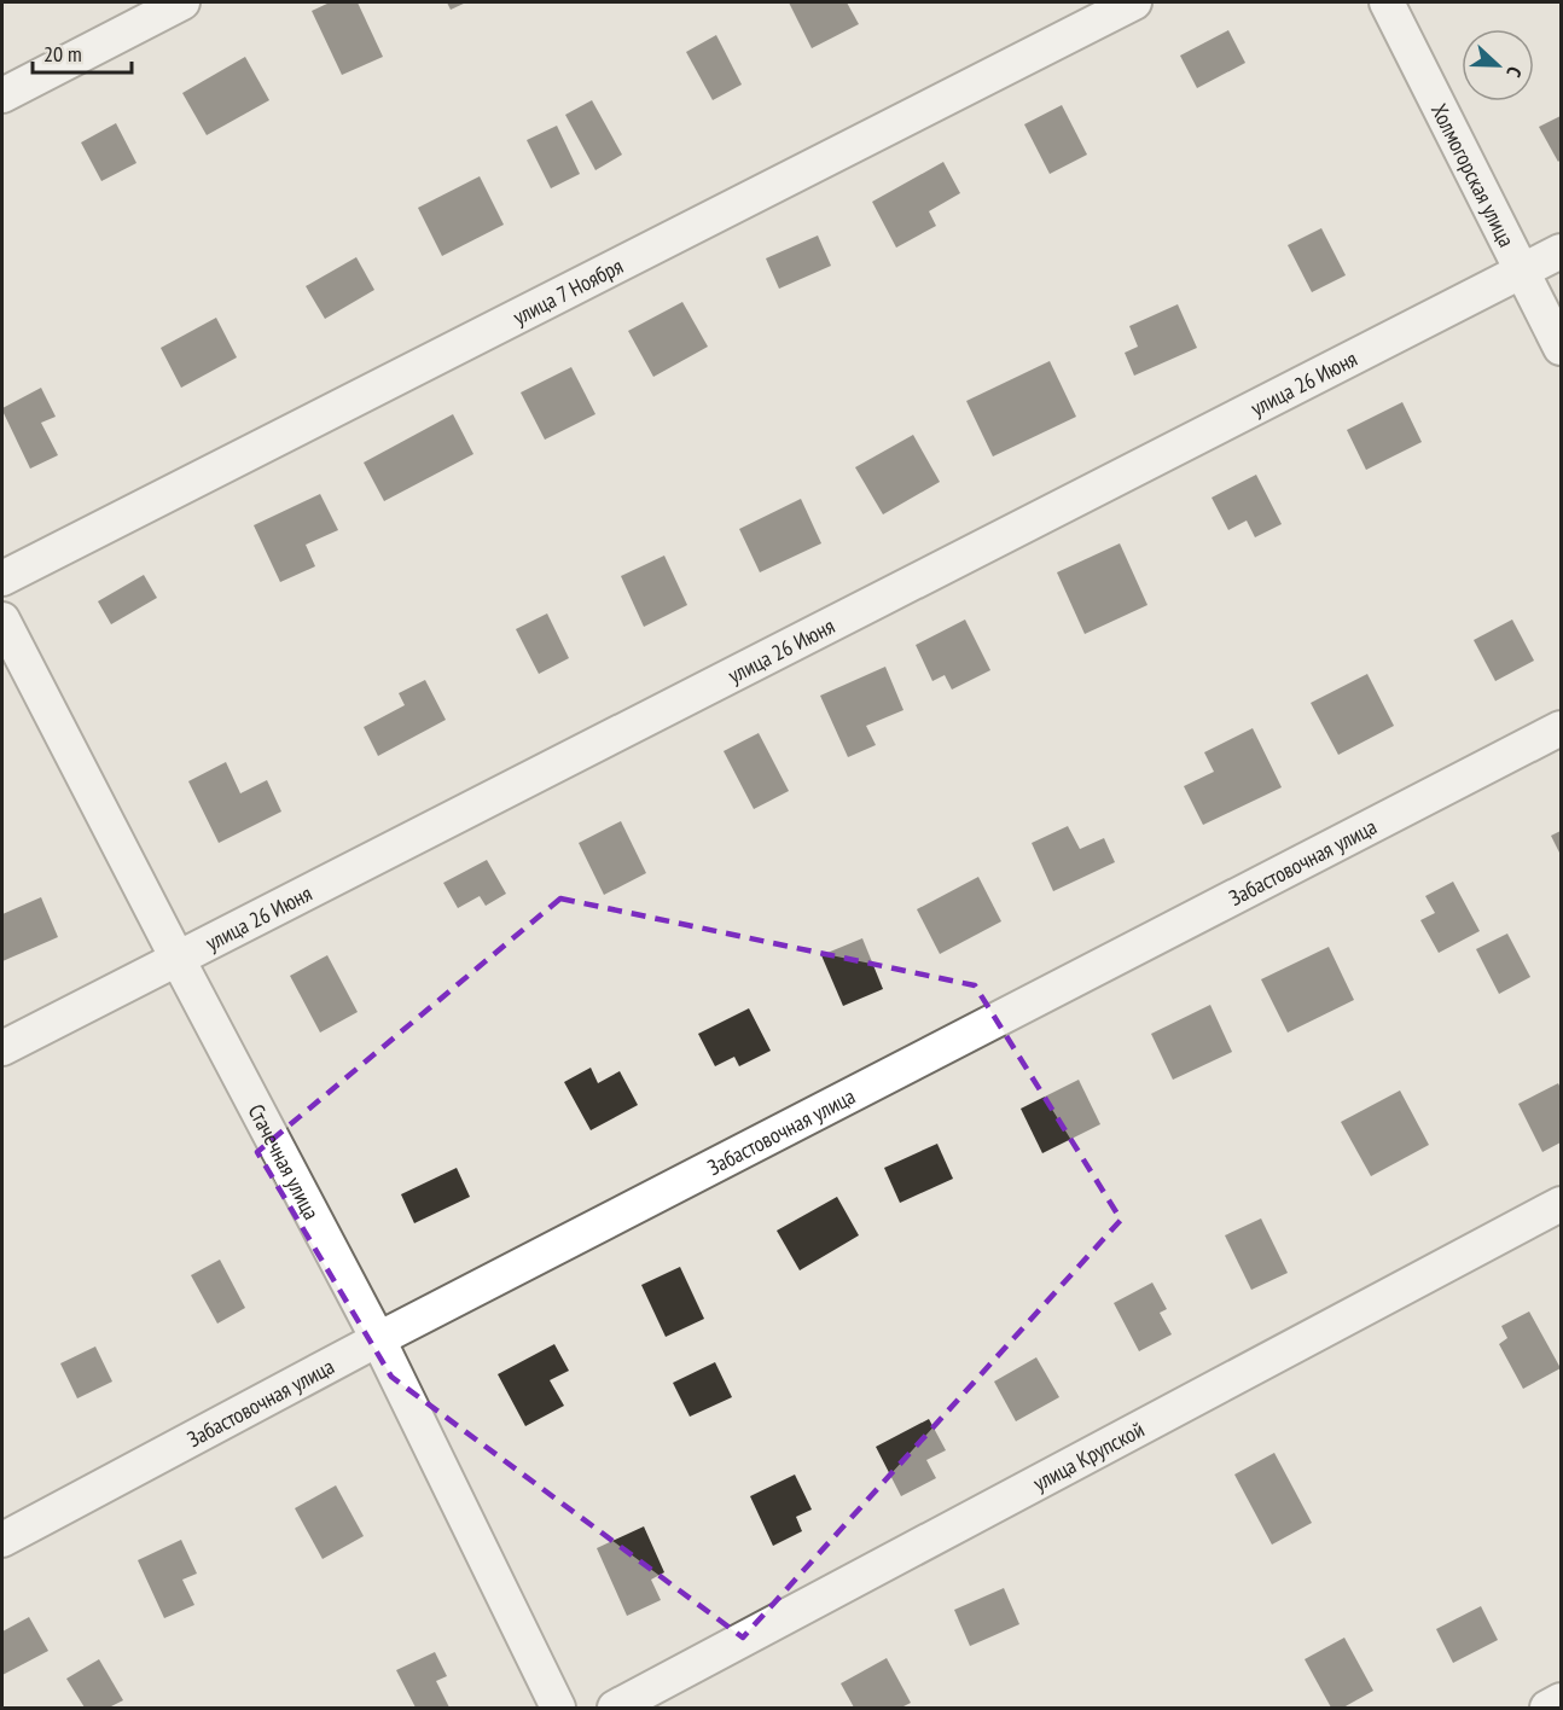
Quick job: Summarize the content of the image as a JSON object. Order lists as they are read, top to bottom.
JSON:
{
  "streets": {
    "street": [
      "Холмогорская улица",
      "улица 7 Ноября",
      "улица 26 Июня",
      "Забастовочная улица",
      "Стачечная улица",
      "улица Крупской"
    ]
  },
  "crossings": [
    ["Холмогорская улица", "улица 26 Июня"],
    ["улица 26 Июня", "Стачечная улица"],
    ["Забастовочная улица", "Стачечная улица"]
  ],
  "scale_bar": "20 m",
  "north": "right"
}
